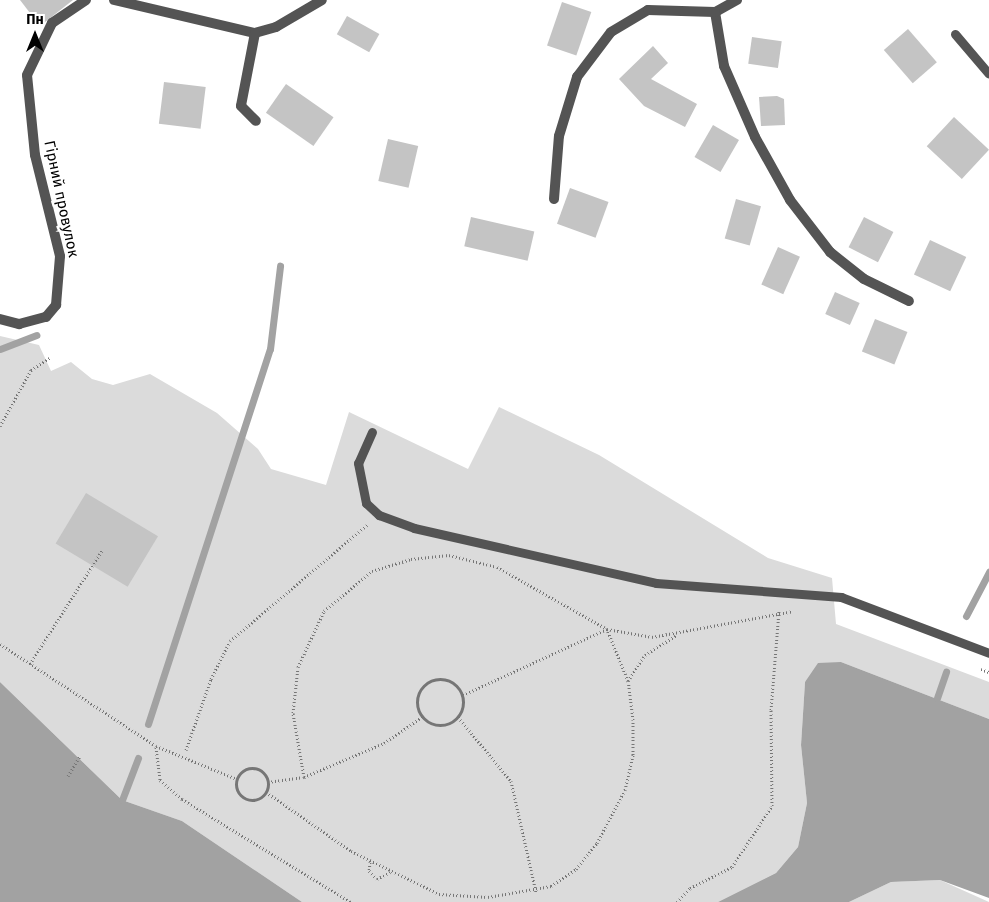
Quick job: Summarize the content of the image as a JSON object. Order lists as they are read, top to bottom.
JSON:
{
  "streets": {
    "street": ["Гірний провулок"]
  },
  "north": "top"
}
